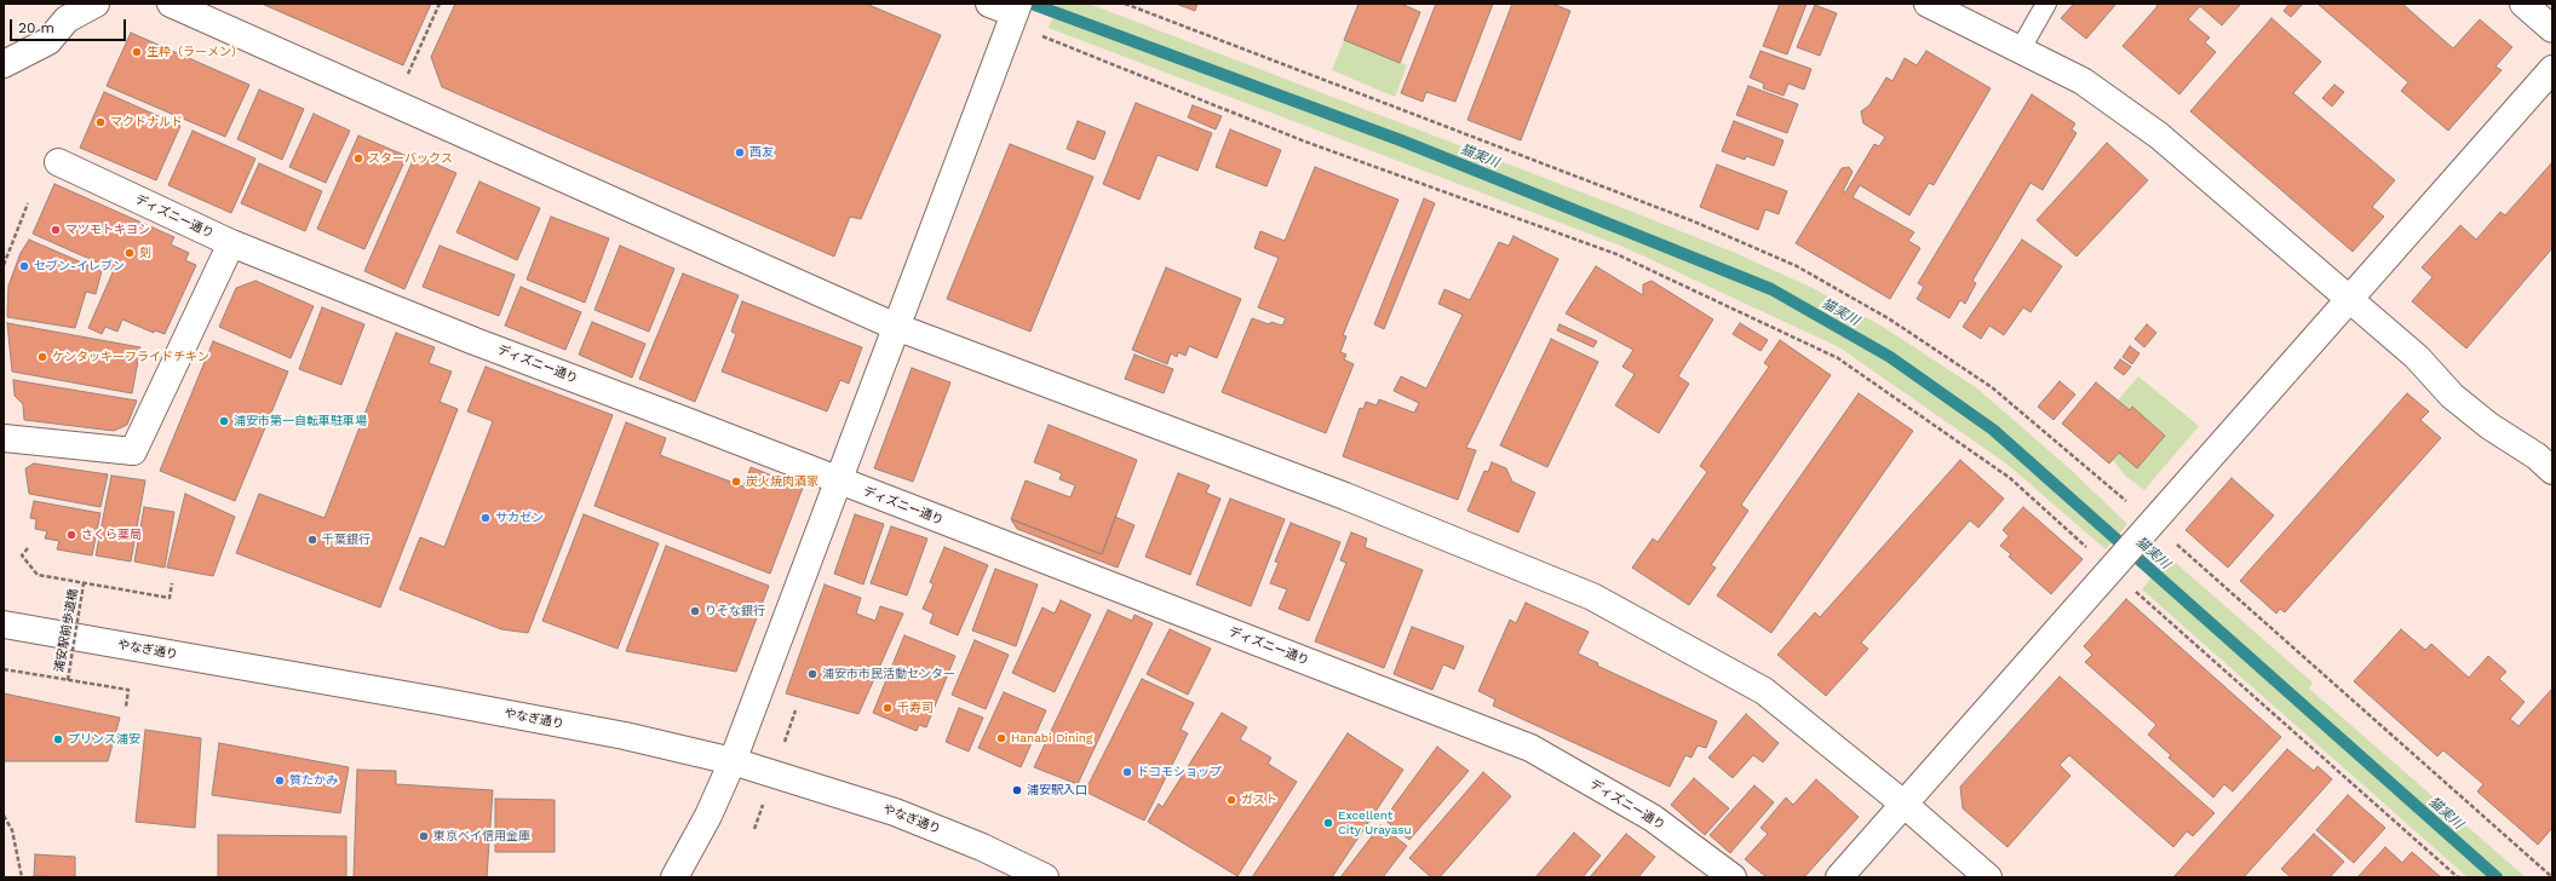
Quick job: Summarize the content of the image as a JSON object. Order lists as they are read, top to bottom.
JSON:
{
  "streets": {
    "street": ["ディズニー通り", "やなぎ通り"],
    "path": ["浦安駅前歩道橋"]
  },
  "water": ["猫実川"],
  "places": [
    "生粋（ラーメン）",
    "マクドナルド",
    "西友",
    "スターバックス",
    "マツモトキヨシ",
    "刻",
    "セブン-イレブン",
    "ケンタッキーフライドチキン",
    "浦安市第一自転車駐車場",
    "炭火焼肉酒家",
    "サカゼン",
    "さくら薬局",
    "千葉銀行",
    "りそな銀行",
    "浦安市市民活動センター",
    "千寿司",
    "Hanabi Dining",
    "プリンス浦安",
    "ドコモショップ",
    "質たかみ",
    "浦安駅入口",
    "ガスト",
    "Excellent City Urayasu",
    "東京ベイ信用金庫"
  ],
  "scale_bar": "20 m"
}
